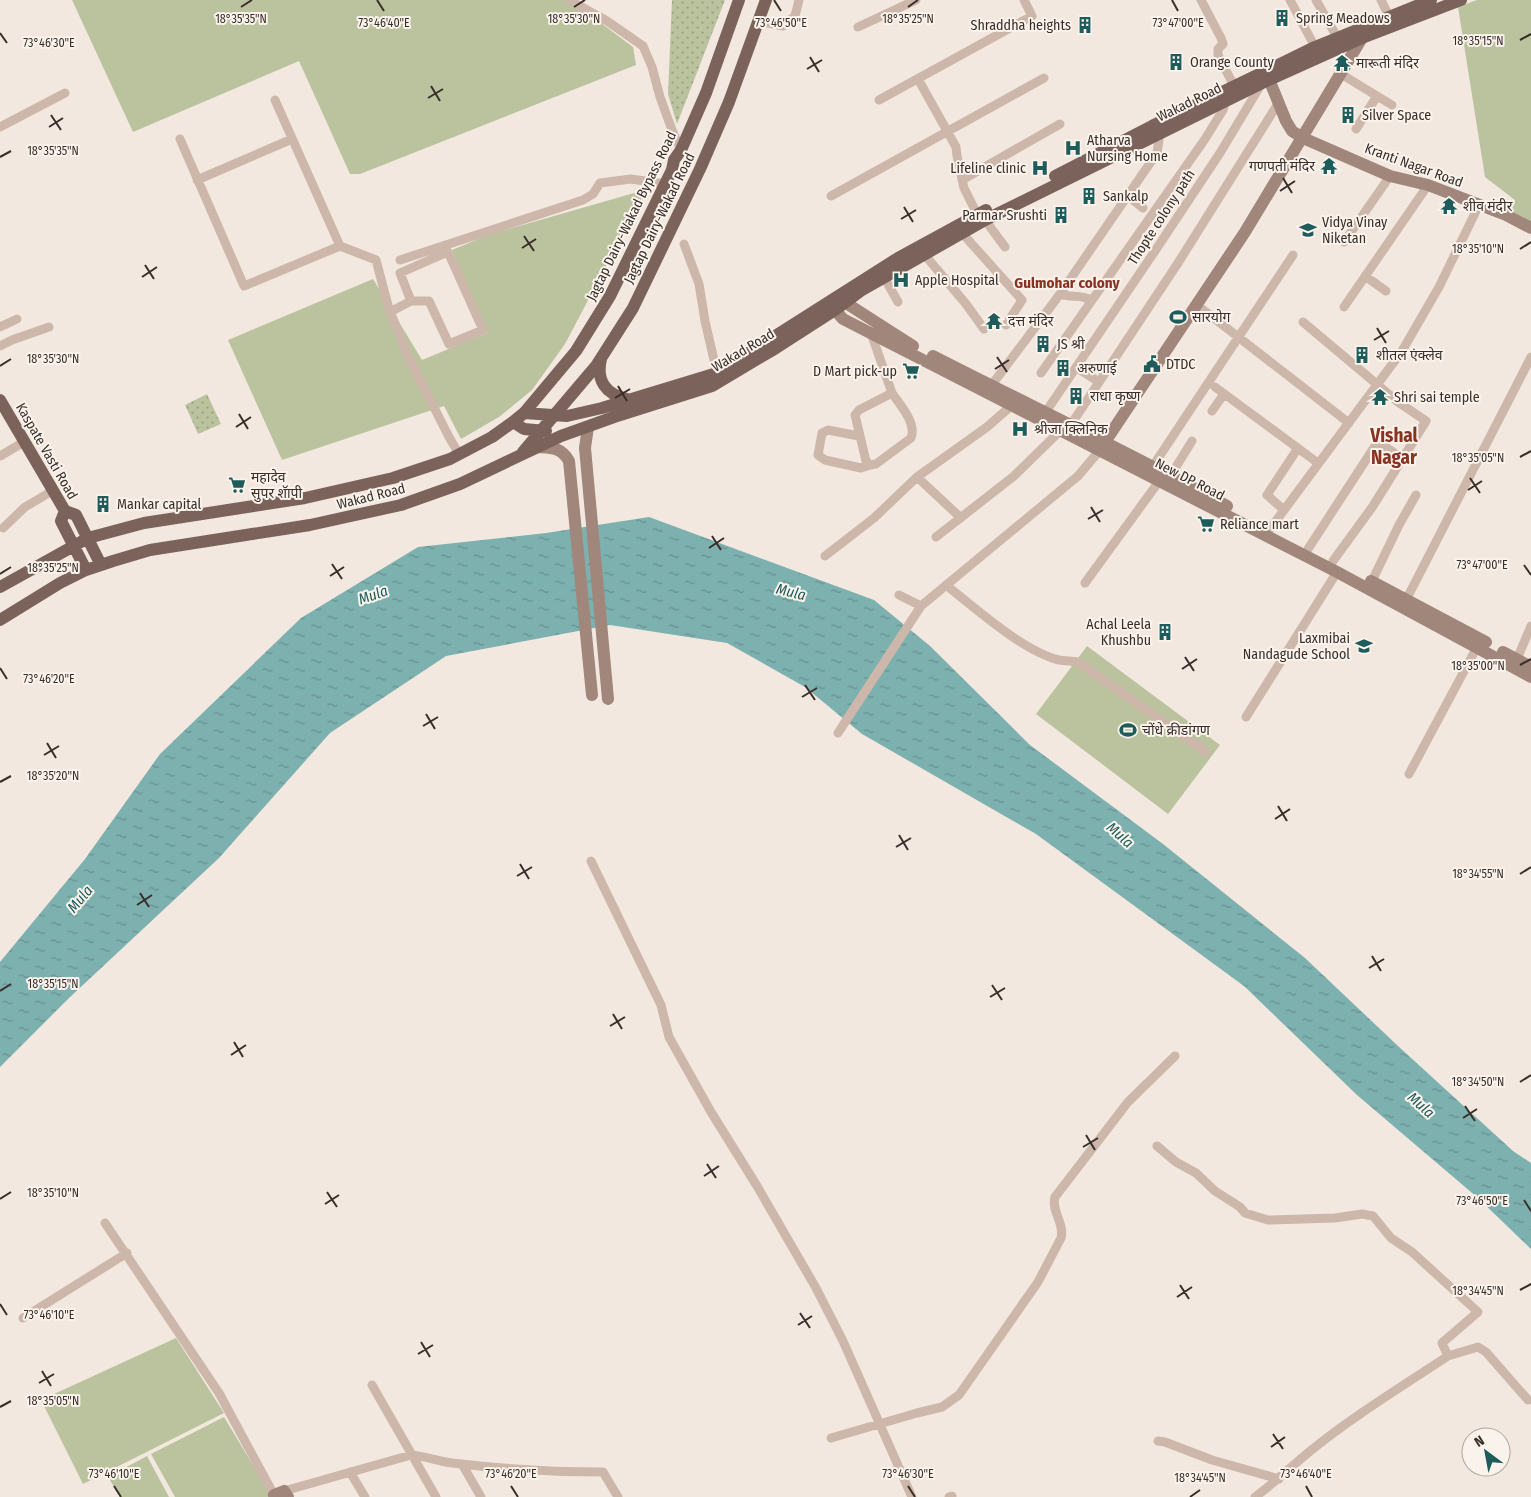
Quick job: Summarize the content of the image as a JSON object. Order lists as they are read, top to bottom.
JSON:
{
  "streets": {
    "main road": [
      "Wakad Road",
      "Kranti Nagar Road",
      "Jagtap Dairy-Wakad Bypass Road",
      "Jagtap Dairy-Wakad Road",
      "Kaspate Vasti Road",
      "New DP Road"
    ],
    "street": ["Thopte colony path"]
  },
  "crossings": [
    ["Wakad Road", "Jagtap Dairy-Wakad Bypass Road"],
    ["Wakad Road", "Thopte colony path"],
    ["Wakad Road", "Jagtap Dairy-Wakad Road"],
    ["Wakad Road", "Kaspate Vasti Road"],
    ["Wakad Road", "New DP Road"],
    ["Thopte colony path", "New DP Road"]
  ],
  "districts": ["Gulmohar colony", "Vishal Nagar"],
  "water": ["Mula"],
  "places": {
    "building": [
      "Spring Meadows",
      "Shraddha heights",
      "Orange County",
      "Silver Space",
      "Sankalp",
      "Parmar Srushti",
      "JS श्री",
      "शीतल एंक्लेव",
      "अरुणाई",
      "राधा कृष्ण",
      "Mankar capital",
      "Achal Leela Khushbu"
    ],
    "temple": [
      "मारूती मंदिर",
      "गणपती मंदिर",
      "शीव मंदीर",
      "दत्त मंदिर",
      "Shri sai temple"
    ],
    "hospital": [
      "Atharva Nursing Home",
      "Lifeline clinic",
      "Apple Hospital",
      "श्रीजा क्लिनिक"
    ],
    "school or university": ["Vidya Vinay Niketan", "Laxmibai Nandagude School"],
    "sports": ["सारयोग", "चोंधे क्रीडांगण"],
    "public building": ["DTDC"],
    "supermarket": ["D Mart pick-up", "महादेव सुपर शॅापी", "Reliance mart"]
  },
  "north": "top left",
  "coordinates": [
    "18°35'35\"N",
    "18°35'30\"N",
    "18°35'25\"N",
    "73°46'50\"E",
    "73°46'40\"E",
    "73°47'00\"E",
    "18°35'15\"N",
    "73°46'30\"E",
    "18°35'10\"N",
    "18°35'05\"N",
    "18°35'00\"N",
    "73°46'20\"E",
    "18°35'20\"N",
    "18°34'55\"N",
    "18°34'50\"N",
    "18°34'45\"N",
    "73°46'10\"E"
  ]
}
